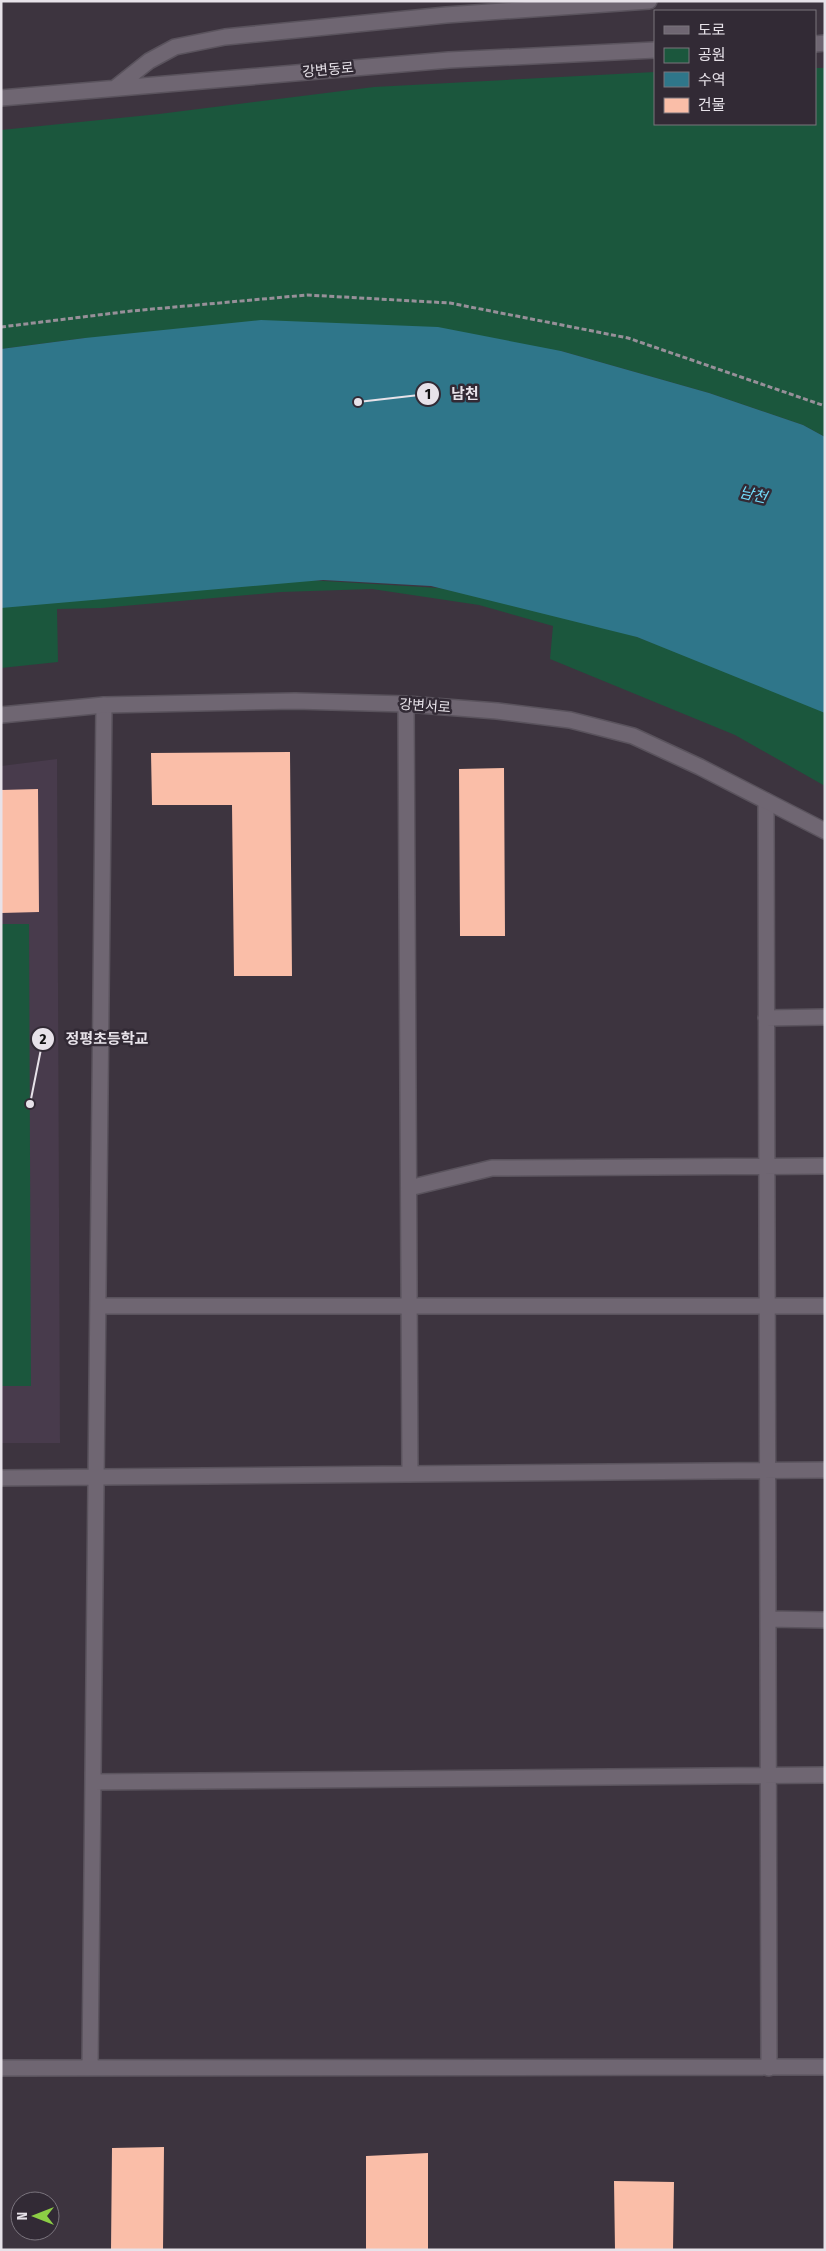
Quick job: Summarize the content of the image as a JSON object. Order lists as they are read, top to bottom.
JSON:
{
  "streets": {
    "street": ["강변동로", "강변서로"]
  },
  "water": ["남천"],
  "places": ["남천", "정평초등학교"],
  "legend": [
    "도로",
    "공원",
    "수역",
    "건물"
  ],
  "north": "left"
}
